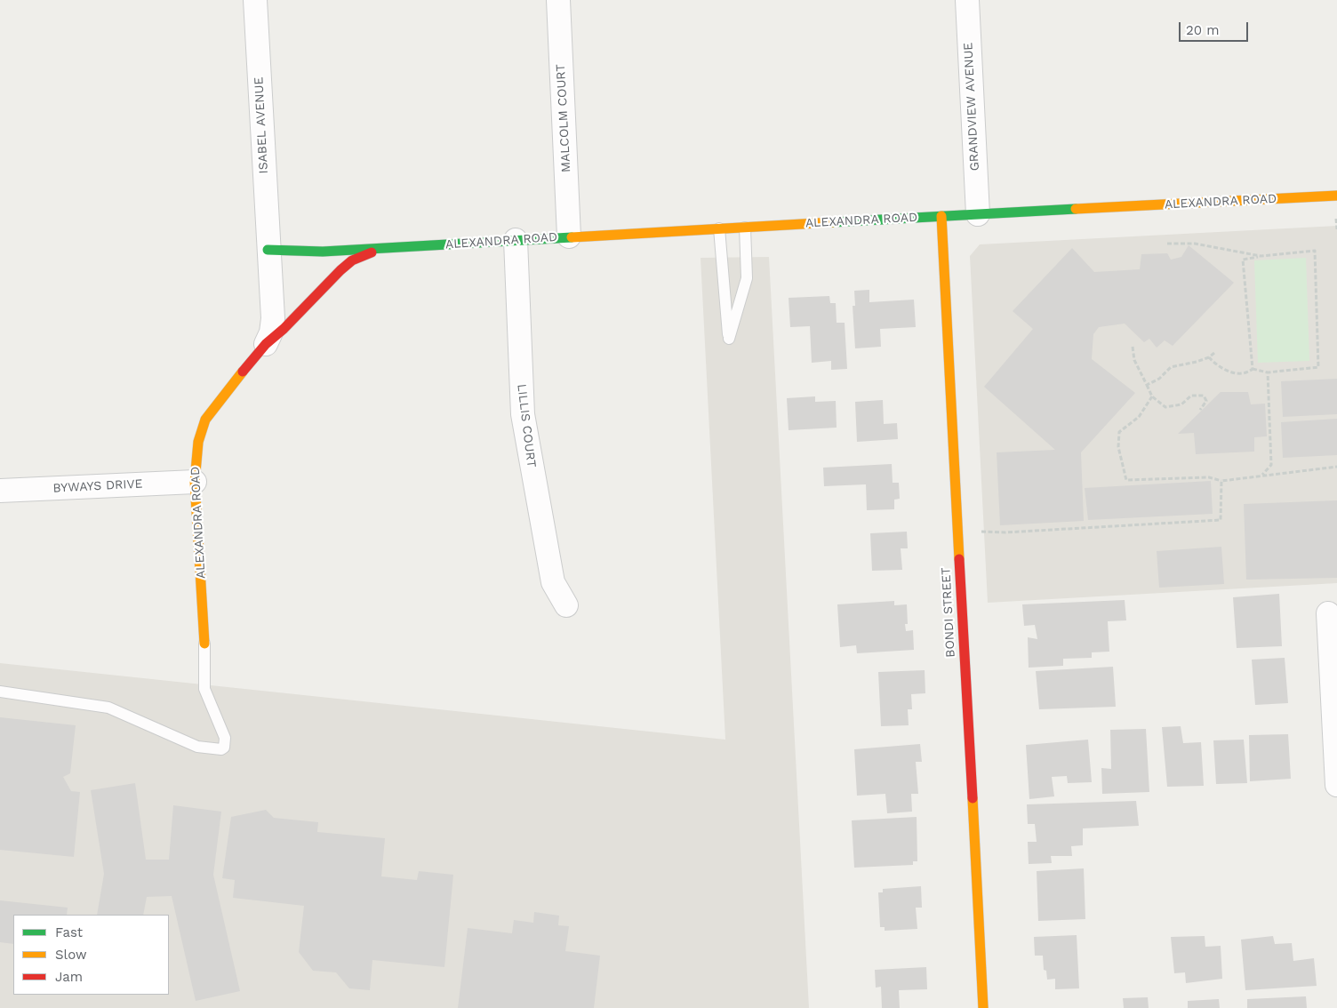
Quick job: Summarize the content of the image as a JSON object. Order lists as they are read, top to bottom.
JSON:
{
  "streets": {
    "street": [
      "GRANDVIEW AVENUE",
      "MALCOLM COURT",
      "ISABEL AVENUE",
      "ALEXANDRA ROAD",
      "LILLIS COURT",
      "BYWAYS DRIVE",
      "BONDI STREET"
    ]
  },
  "crossings": [
    ["GRANDVIEW AVENUE", "ALEXANDRA ROAD"],
    ["MALCOLM COURT", "ALEXANDRA ROAD"],
    ["ISABEL AVENUE", "ALEXANDRA ROAD"],
    ["ALEXANDRA ROAD", "LILLIS COURT"],
    ["ALEXANDRA ROAD", "BYWAYS DRIVE"],
    ["ALEXANDRA ROAD", "BONDI STREET"]
  ],
  "legend": ["Fast", "Slow", "Jam"],
  "scale_bar": "20 m"
}
